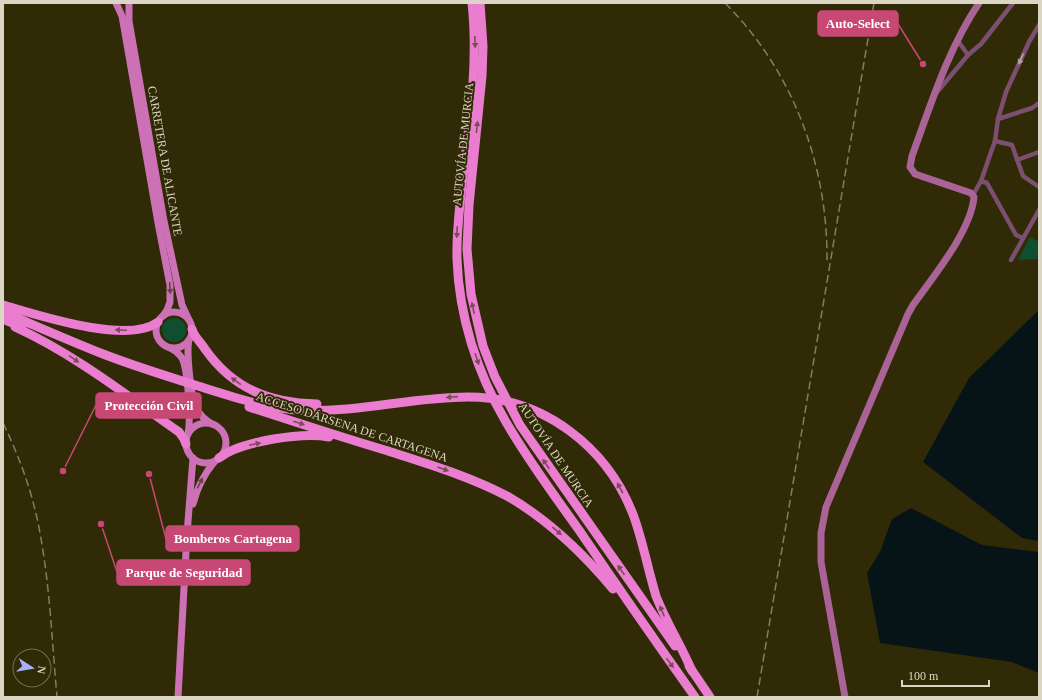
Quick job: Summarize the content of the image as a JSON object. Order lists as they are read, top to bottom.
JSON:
{
  "streets": {
    "highway": ["AUTOVÍA DE MURCIA", "ACCESO DÁRSENA DE CARTAGENA"],
    "main road": ["CARRETERA DE ALICANTE"]
  },
  "crossings": [
    ["AUTOVÍA DE MURCIA", "ACCESO DÁRSENA DE CARTAGENA"]
  ],
  "places": [
    "Auto-Select",
    "Protección Civil",
    "Bomberos Cartagena",
    "Parque de Seguridad"
  ],
  "scale_bar": "100 m",
  "north": "right"
}
